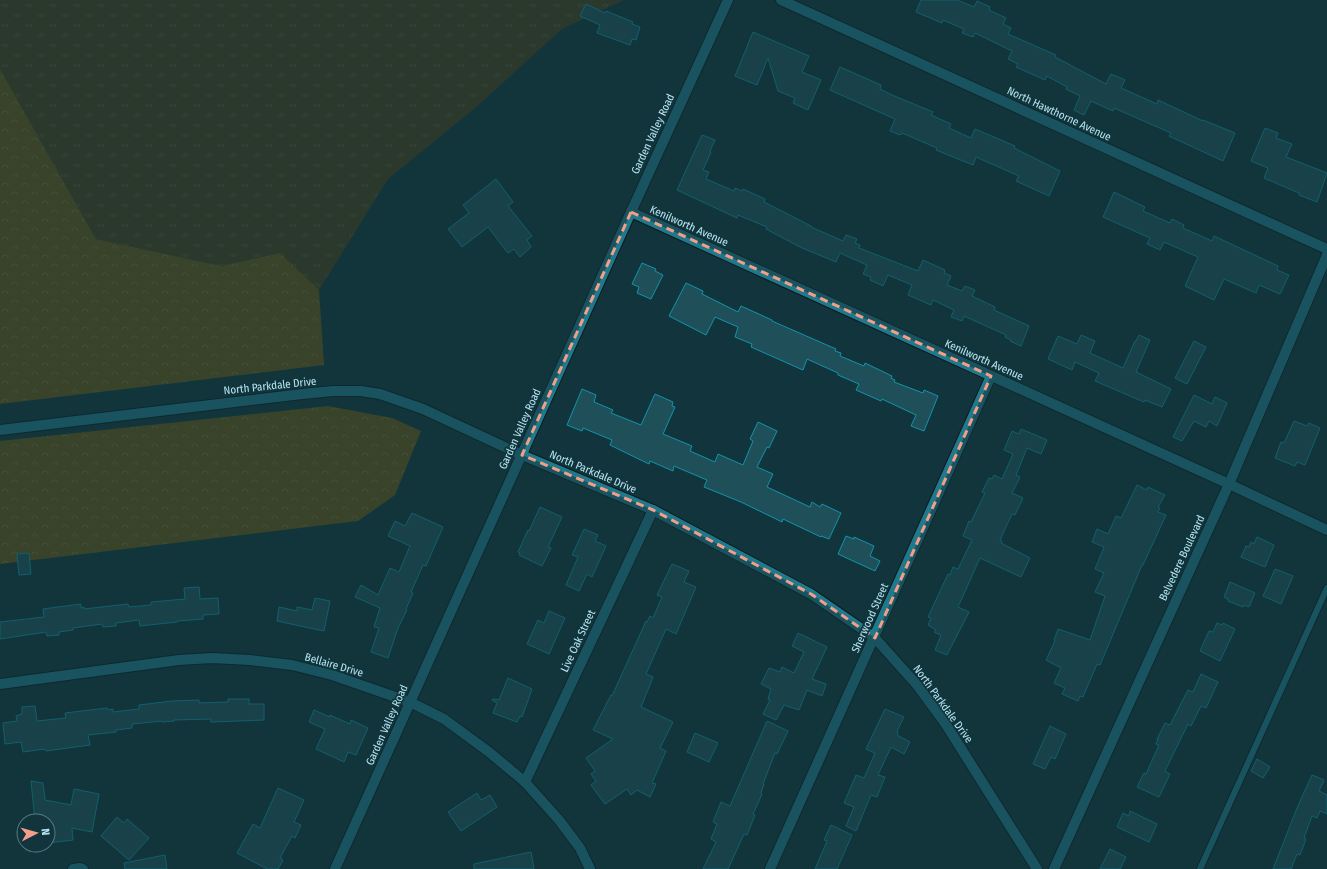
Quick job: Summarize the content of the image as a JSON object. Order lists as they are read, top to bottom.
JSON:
{
  "streets": {
    "street": [
      "North Hawthorne Avenue",
      "Garden Valley Road",
      "Kenilworth Avenue",
      "North Parkdale Drive",
      "Belvedere Boulevard",
      "Sherwood Street",
      "Live Oak Street",
      "Bellaire Drive"
    ]
  },
  "crossings": [
    ["Garden Valley Road", "Kenilworth Avenue"],
    ["Garden Valley Road", "North Parkdale Drive"],
    ["Garden Valley Road", "Bellaire Drive"],
    ["Kenilworth Avenue", "Belvedere Boulevard"],
    ["Kenilworth Avenue", "Sherwood Street"],
    ["North Parkdale Drive", "Sherwood Street"],
    ["North Parkdale Drive", "Live Oak Street"],
    ["Live Oak Street", "Bellaire Drive"]
  ],
  "north": "right"
}
